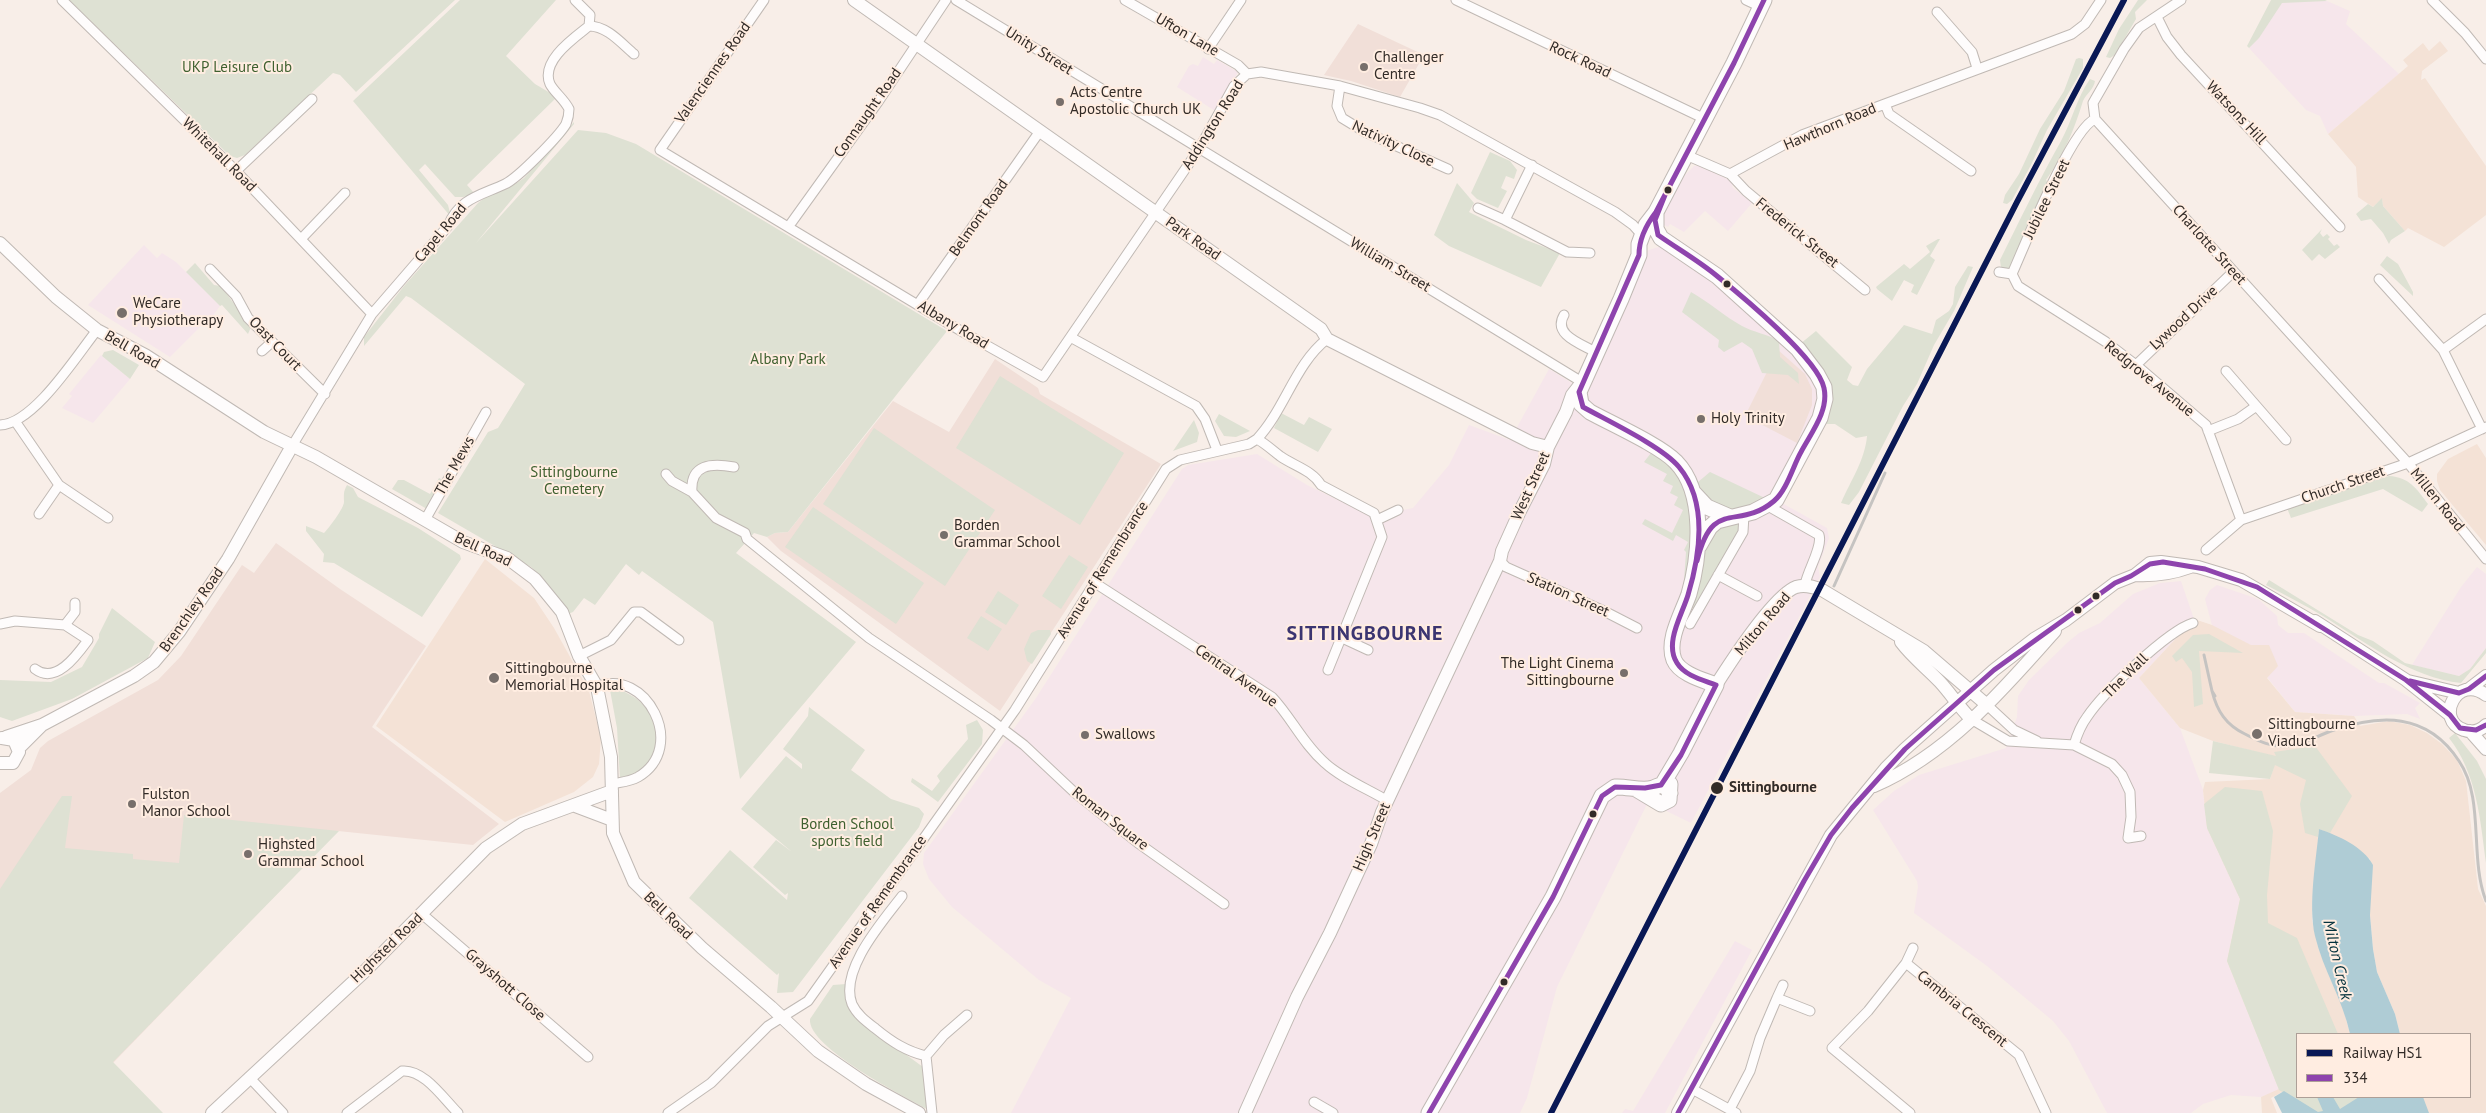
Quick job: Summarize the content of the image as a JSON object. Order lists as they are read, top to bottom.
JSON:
{
  "streets": {
    "main road": ["West Street"],
    "street": [
      "Ufton Lane",
      "Unity Street",
      "Rock Road",
      "Valenciennes Road",
      "Connaught Road",
      "Watsons Hill",
      "Addington Road",
      "Hawthorn Road",
      "Nativity Close",
      "Whitehall Road",
      "Jubilee Street",
      "Belmont Road",
      "Capel Road",
      "Frederick Street",
      "Park Road",
      "Charlotte Street",
      "William Street",
      "Lywood Drive",
      "Albany Road",
      "Oast Court",
      "Bell Road",
      "Redgrove Avenue",
      "The Mews",
      "Church Street",
      "Millen Road",
      "Avenue of Remembrance",
      "Station Street",
      "Brenchley Road",
      "Milton Road",
      "Central Avenue",
      "The Wall",
      "Roman Square",
      "High Street",
      "Highsted Road",
      "Grayshott Close",
      "Cambria Crescent"
    ]
  },
  "crossings": [
    ["Ufton Lane", "Addington Road"],
    ["Unity Street", "Addington Road"],
    ["Unity Street", "William Street"],
    ["Rock Road", "West Street"],
    ["Valenciennes Road", "Albany Road"],
    ["Connaught Road", "Park Road"],
    ["Connaught Road", "Albany Road"],
    ["Addington Road", "Nativity Close"],
    ["Addington Road", "Park Road"],
    ["Addington Road", "William Street"],
    ["Addington Road", "Albany Road"],
    ["Hawthorn Road", "Frederick Street"],
    ["Whitehall Road", "Capel Road"],
    ["Jubilee Street", "Charlotte Street"],
    ["Jubilee Street", "Redgrove Avenue"],
    ["Belmont Road", "Park Road"],
    ["Belmont Road", "Albany Road"],
    ["Capel Road", "Oast Court"],
    ["Capel Road", "Bell Road"],
    ["Capel Road", "Brenchley Road"],
    ["Park Road", "West Street"],
    ["Charlotte Street", "Lywood Drive"],
    ["Charlotte Street", "Church Street"],
    ["Charlotte Street", "Millen Road"],
    ["William Street", "West Street"],
    ["Lywood Drive", "Redgrove Avenue"],
    ["Bell Road", "The Mews"],
    ["Bell Road", "Avenue of Remembrance"],
    ["Bell Road", "Brenchley Road"],
    ["Bell Road", "Highsted Road"],
    ["Redgrove Avenue", "Church Street"],
    ["Church Street", "Millen Road"],
    ["West Street", "Station Street"],
    ["West Street", "High Street"],
    ["Avenue of Remembrance", "Central Avenue"],
    ["Avenue of Remembrance", "Roman Square"],
    ["Station Street", "High Street"],
    ["Central Avenue", "High Street"],
    ["Highsted Road", "Grayshott Close"]
  ],
  "districts": ["SITTINGBOURNE"],
  "water": ["Milton Creek"],
  "parks": [
    "UKP Leisure Club",
    "Albany Park",
    "Sittingbourne Cemetery",
    "Borden School sports field"
  ],
  "places": [
    "Challenger Centre",
    "Acts Centre Apostolic Church UK",
    "WeCare Physiotherapy",
    "Holy Trinity",
    "Borden Grammar School",
    "The Light Cinema Sittingbourne",
    "Sittingbourne Memorial Hospital",
    "Sittingbourne Viaduct",
    "Swallows",
    "Sittingbourne",
    "Fulston Manor School",
    "Highsted Grammar School"
  ],
  "lines": ["rail line HS1", "transit line 334"],
  "legend": ["Railway HS1", "334"]
}
